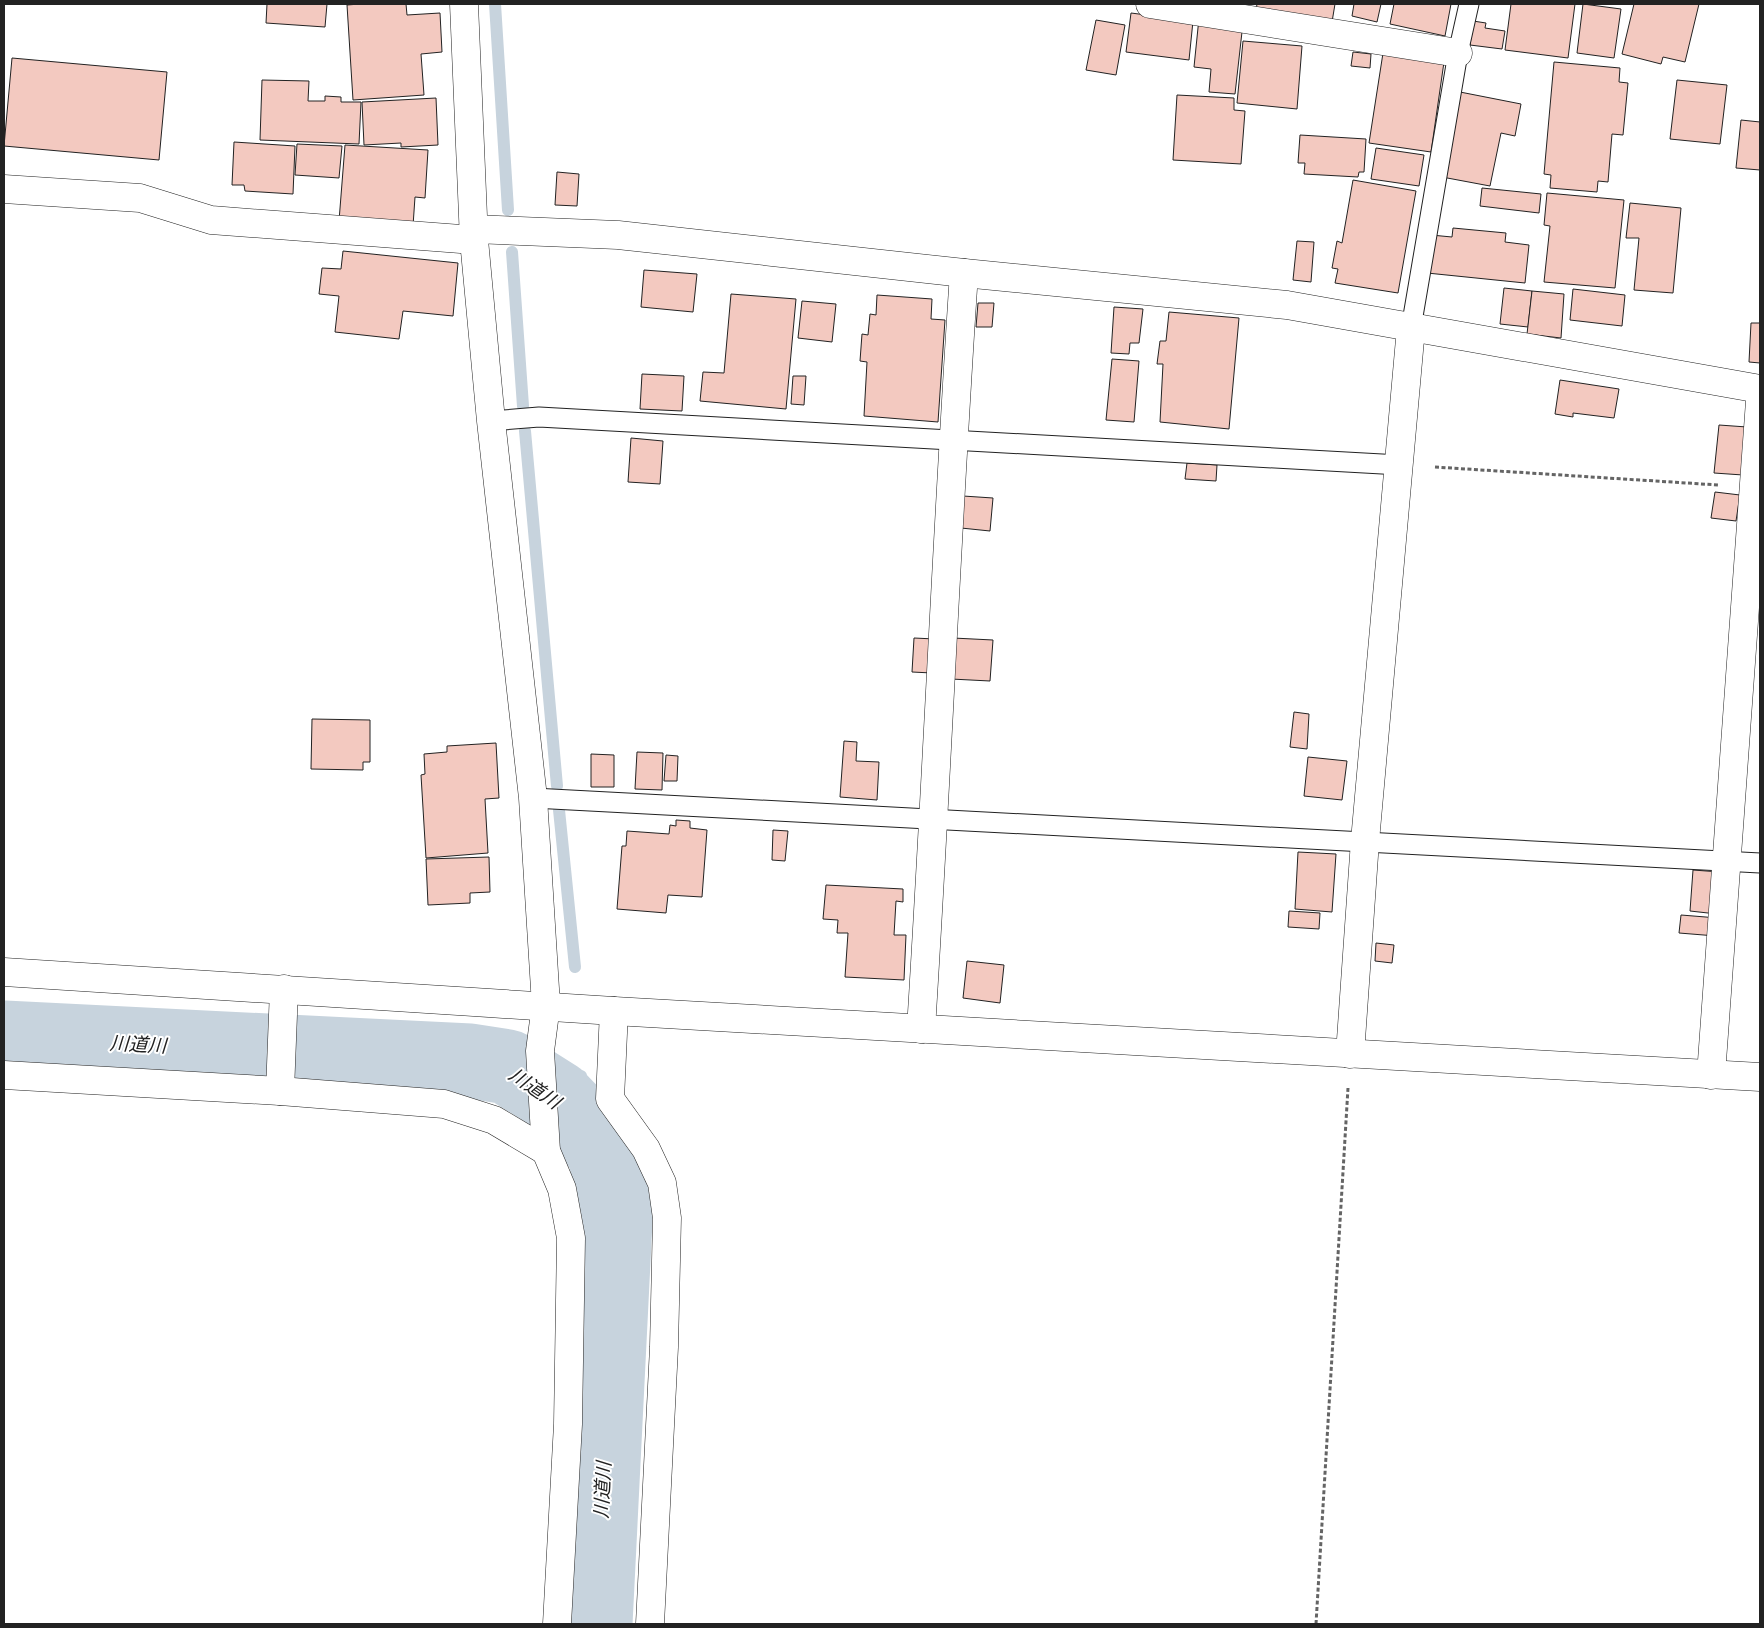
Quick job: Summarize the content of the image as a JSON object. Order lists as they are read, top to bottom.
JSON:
{
  "water": ["川道川"]
}
